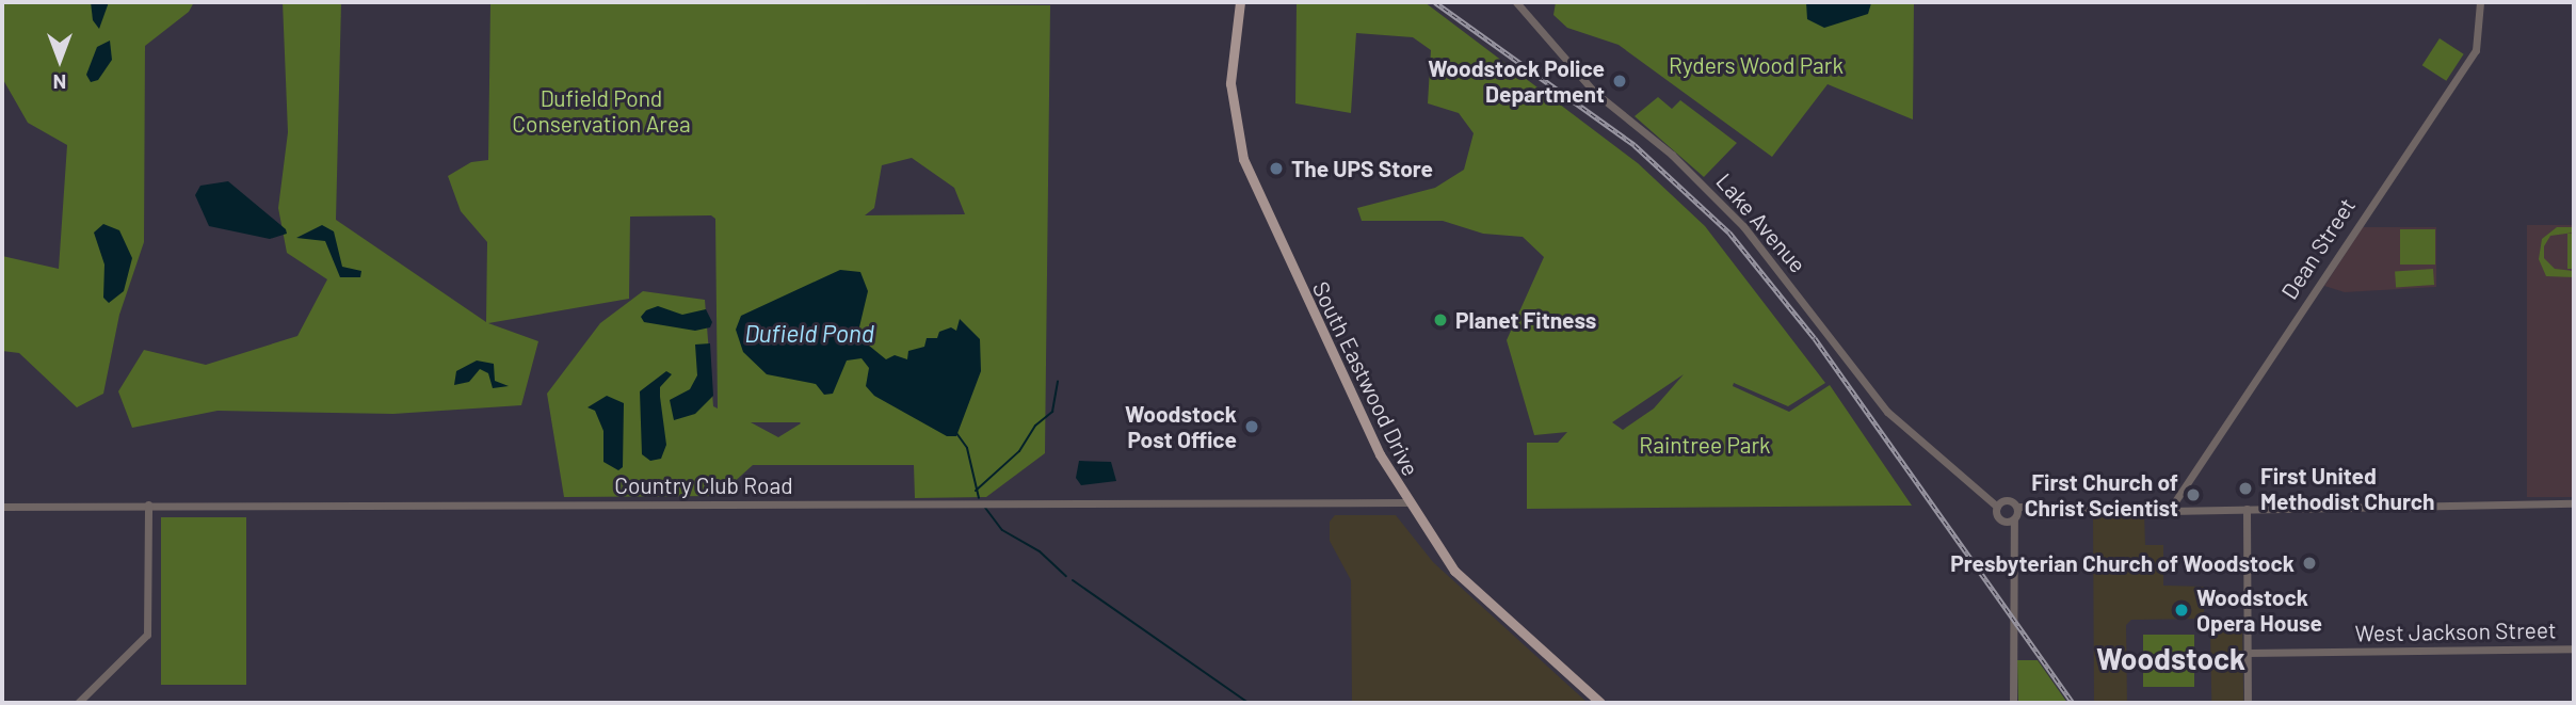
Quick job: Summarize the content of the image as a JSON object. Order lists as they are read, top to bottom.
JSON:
{
  "streets": {
    "main road": ["South Eastwood Drive"],
    "street": [
      "Lake Avenue",
      "Dean Street",
      "Country Club Road",
      "West Jackson Street"
    ]
  },
  "crossings": [
    ["South Eastwood Drive", "Country Club Road"]
  ],
  "districts": ["Woodstock"],
  "water": ["Dufield Pond"],
  "parks": ["Ryders Wood Park", "Dufield Pond Conservation Area", "Raintree Park"],
  "places": [
    "Woodstock Police Department",
    "The UPS Store",
    "Planet Fitness",
    "Woodstock Post Office",
    "First United Methodist Church",
    "First Church of Christ Scientist",
    "Presbyterian Church of Woodstock",
    "Woodstock Opera House"
  ],
  "north": "bottom"
}
